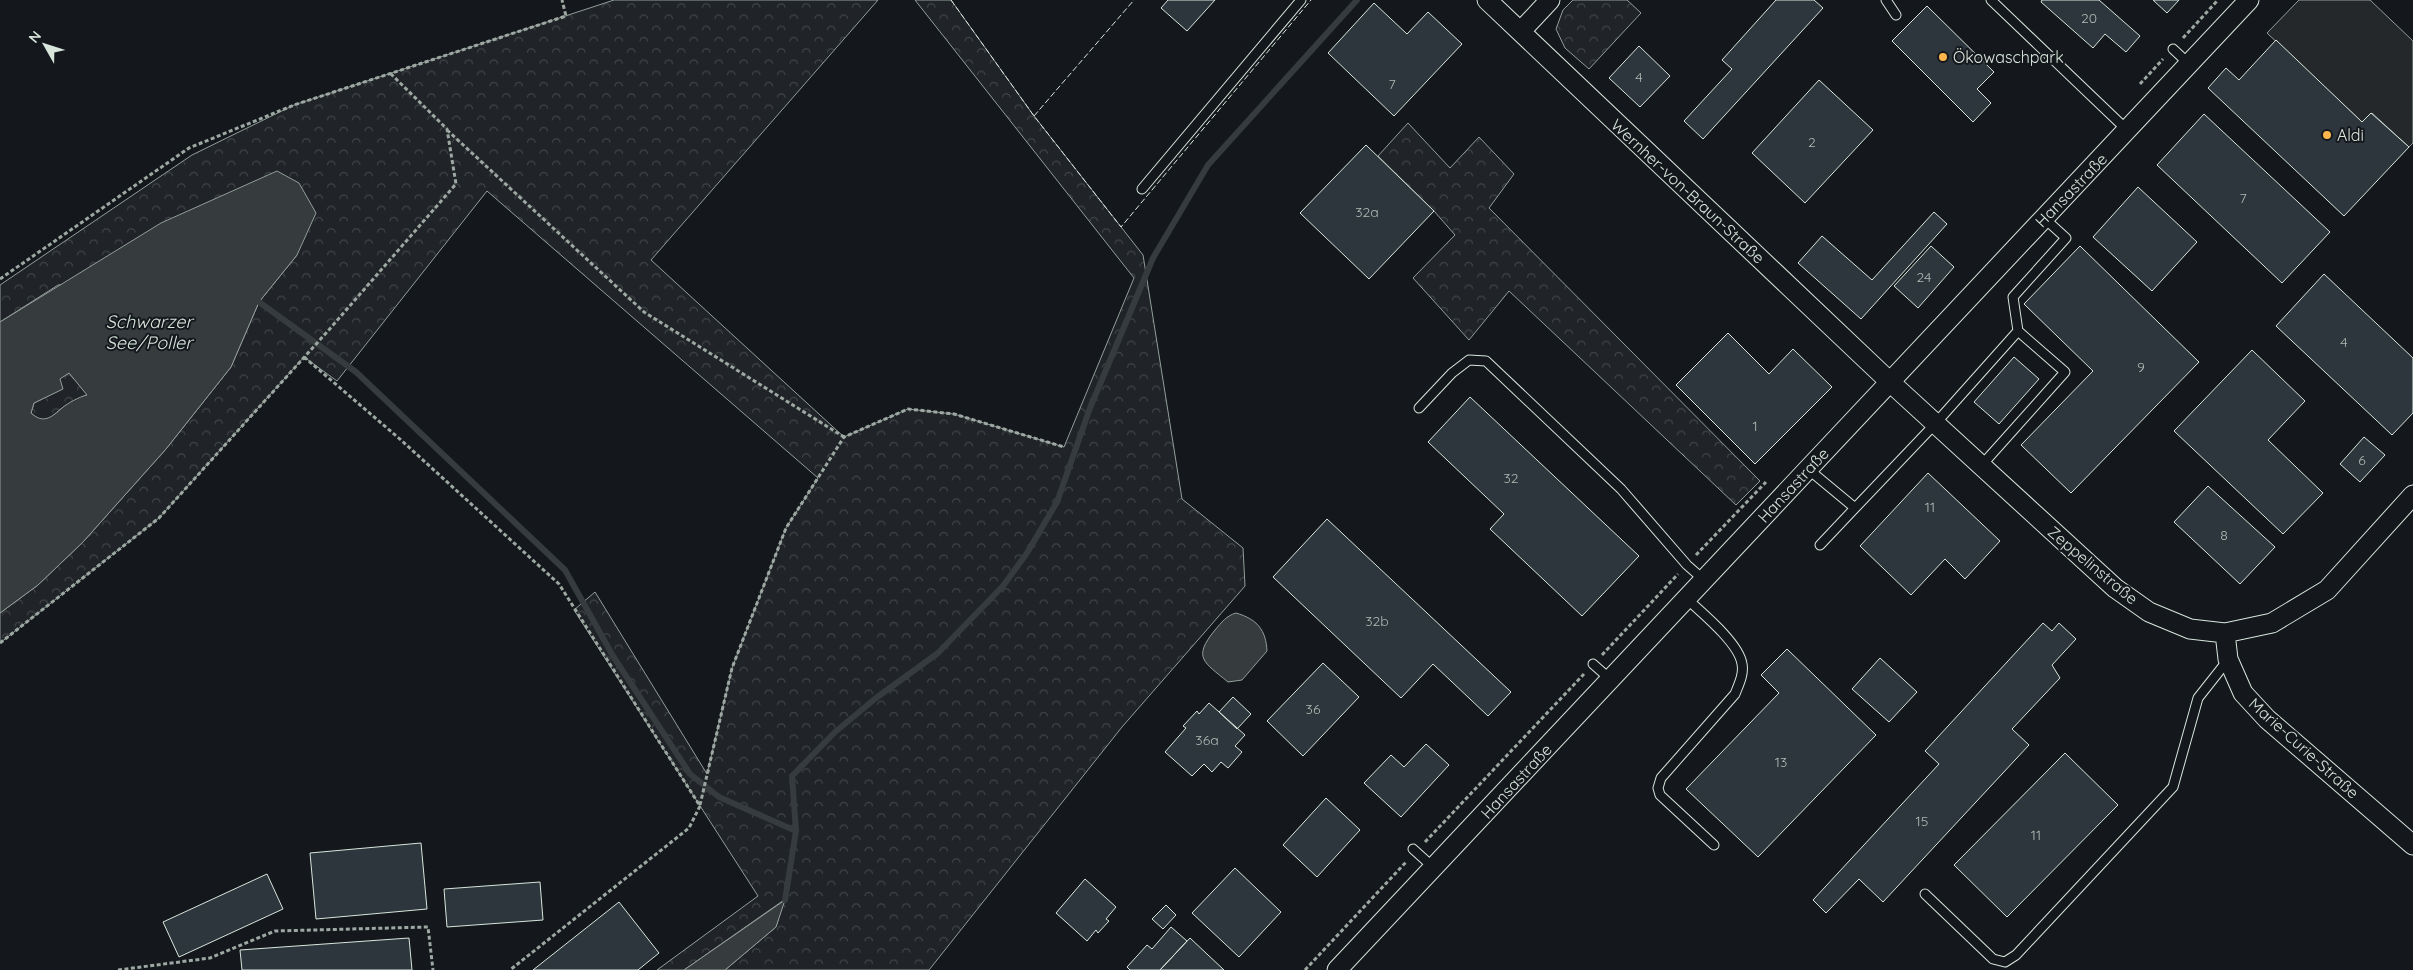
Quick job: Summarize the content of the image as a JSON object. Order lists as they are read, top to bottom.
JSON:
{
  "streets": {
    "street": [
      "Hansastraße",
      "Wernher-von-Braun-Straße",
      "Zeppelinstraße",
      "Marie-Curie-Straße"
    ]
  },
  "crossings": [
    ["Hansastraße", "Wernher-von-Braun-Straße"],
    ["Hansastraße", "Zeppelinstraße"],
    ["Wernher-von-Braun-Straße", "Zeppelinstraße"],
    ["Zeppelinstraße", "Marie-Curie-Straße"]
  ],
  "water": ["Schwarzer See/Poller"],
  "places": ["Ökowaschpark", "Aldi"],
  "house_numbers": [
    "20",
    "4",
    "7",
    "2",
    "7",
    "32a",
    "24",
    "4",
    "9",
    "1",
    "6",
    "32",
    "11",
    "8",
    "32b",
    "36",
    "36a",
    "13",
    "15",
    "11"
  ],
  "north": "top left"
}
